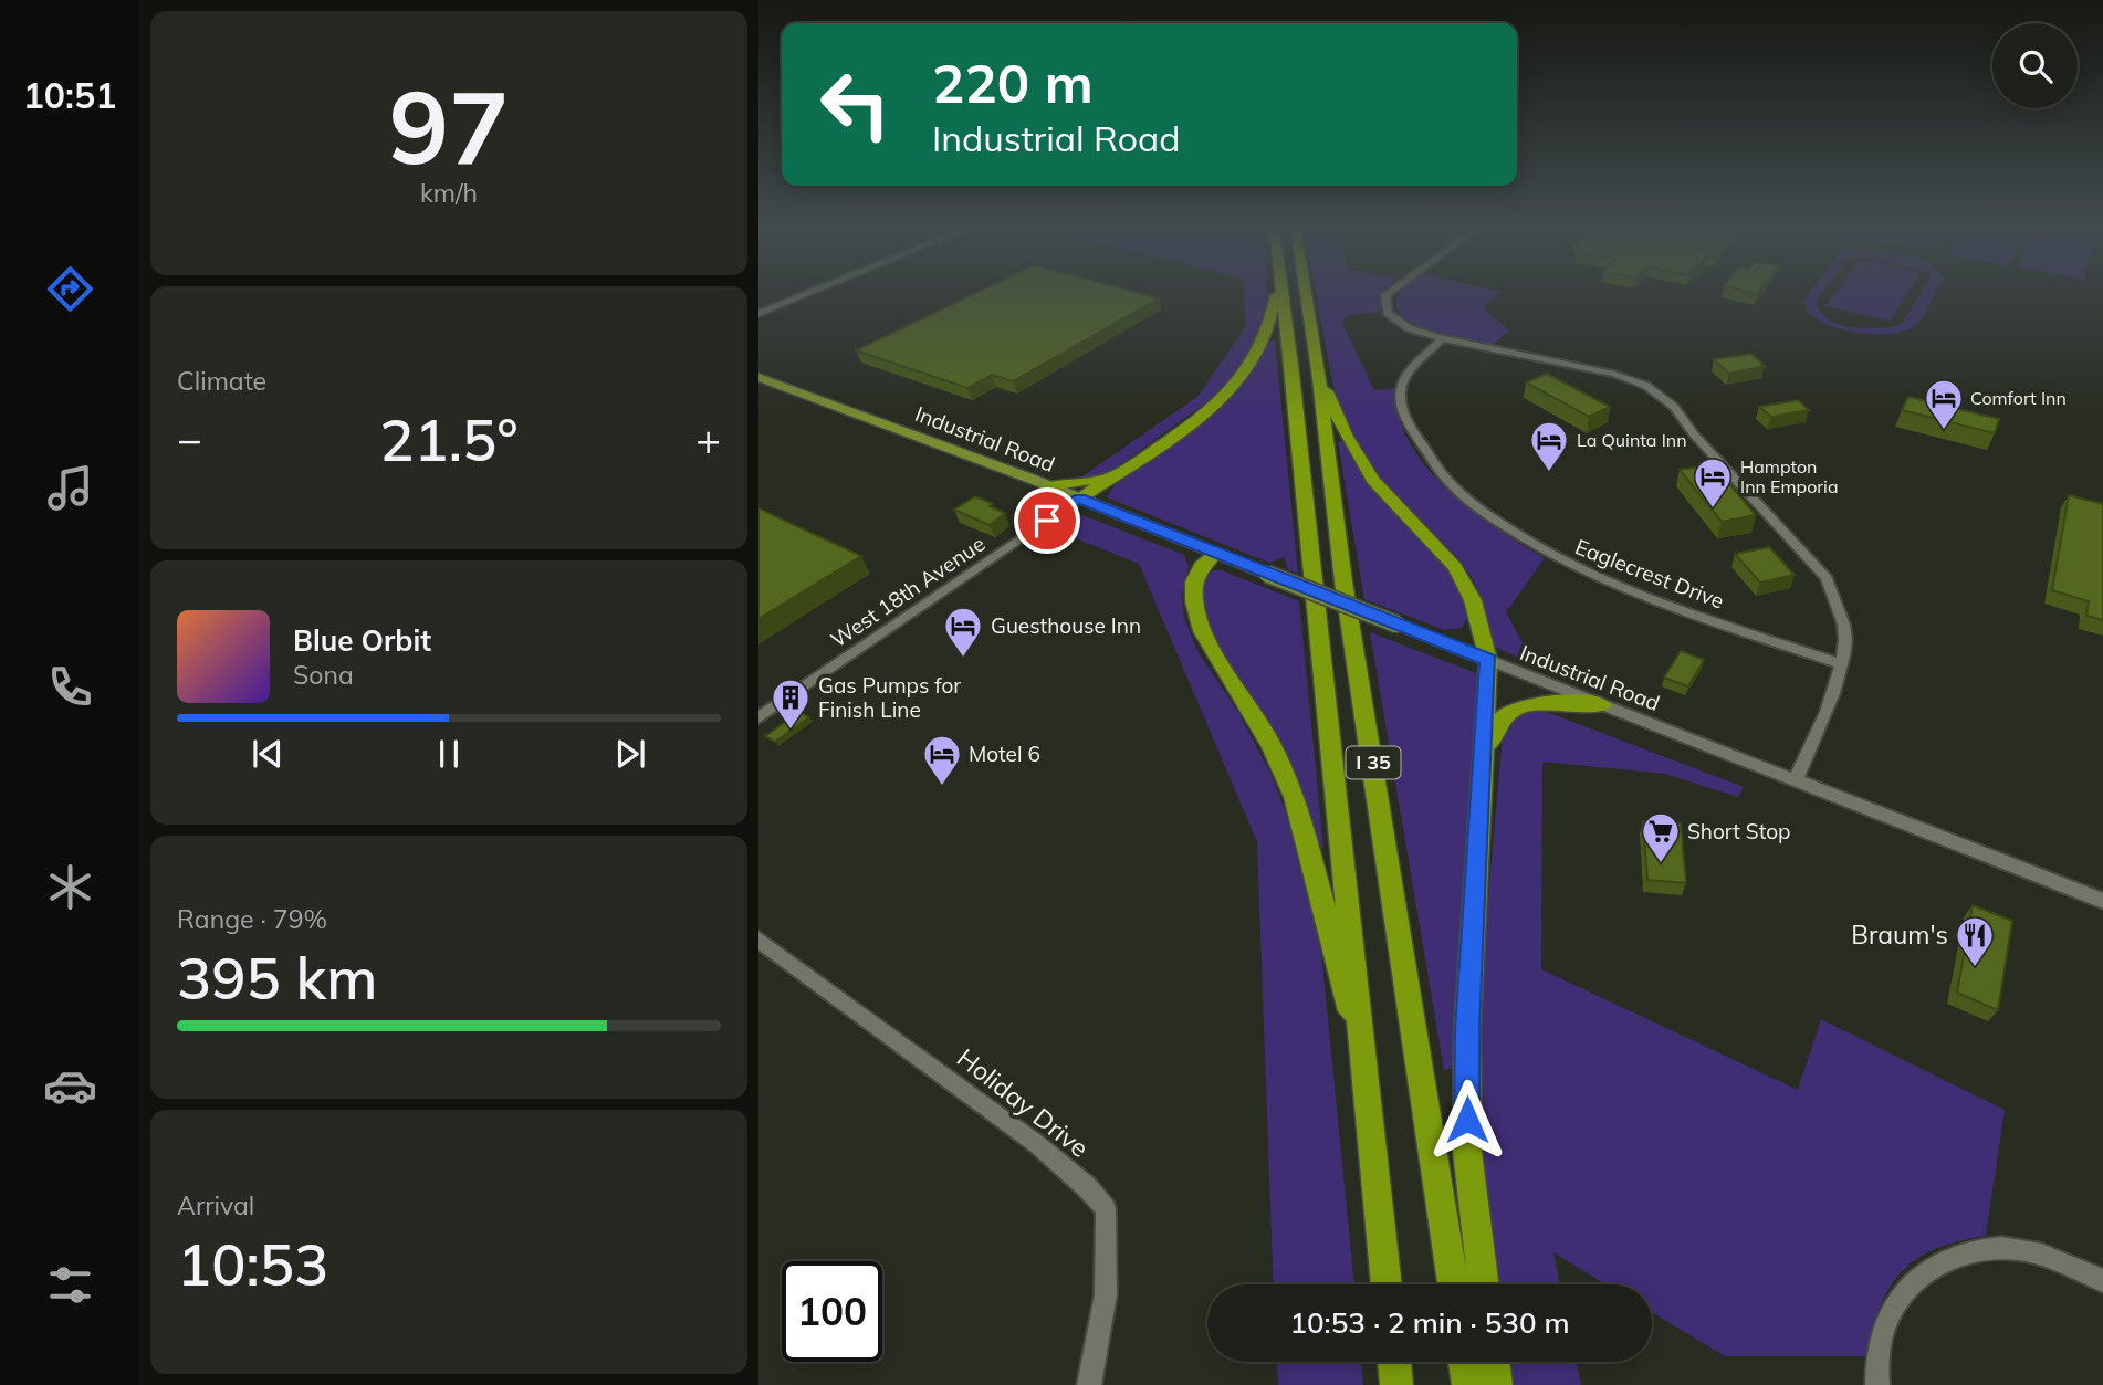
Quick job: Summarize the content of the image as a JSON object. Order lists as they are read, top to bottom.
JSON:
{
  "streets": {
    "highway": ["I 35"],
    "main road": ["Industrial Road"],
    "street": ["Eaglecrest Drive", "West 18th Avenue", "Holiday Drive"]
  },
  "crossings": [
    ["Industrial Road", "West 18th Avenue"]
  ],
  "places": {
    "hotel": [
      "Comfort Inn",
      "La Quinta Inn",
      "Hampton Inn Emporia",
      "Guesthouse Inn",
      "Motel 6"
    ],
    "building": ["Gas Pumps for Finish Line"],
    "supermarket": ["Short Stop"],
    "restaurant": ["Braum's"]
  },
  "page": {
    "tabs": "10:51",
    "tile": [
      ["97", "km/h"],
      "Climate",
      ["Range · 79%", "395 km"],
      ["Arrival", "10:53"]
    ],
    "turn": ["220 m", "Industrial Road"],
    "heat": ["−", "21.5°", "+"],
    "song": ["Blue Orbit", "Sona"],
    "limit": "100",
    "trip": "10:53 · 2 min · 530 m"
  }
}
